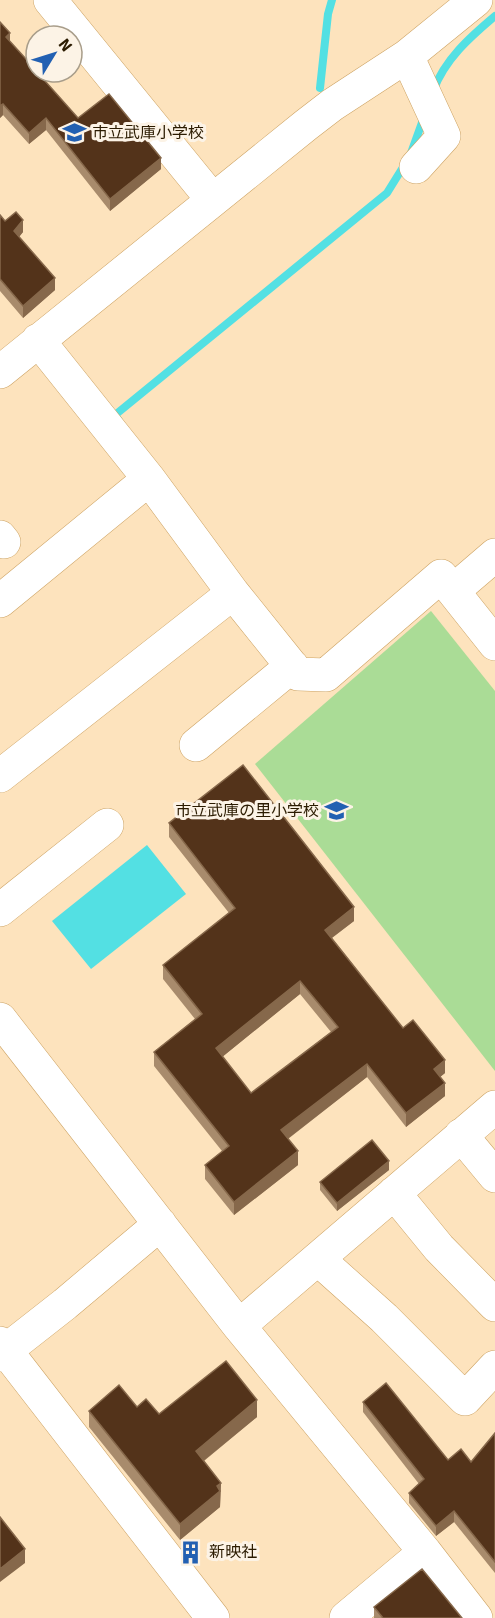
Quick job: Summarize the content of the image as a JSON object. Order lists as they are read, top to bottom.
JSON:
{
  "places": {
    "school or university": ["市立武庫小学校", "市立武庫の里小学校"],
    "building": ["新映社"]
  },
  "north": "top right"
}
